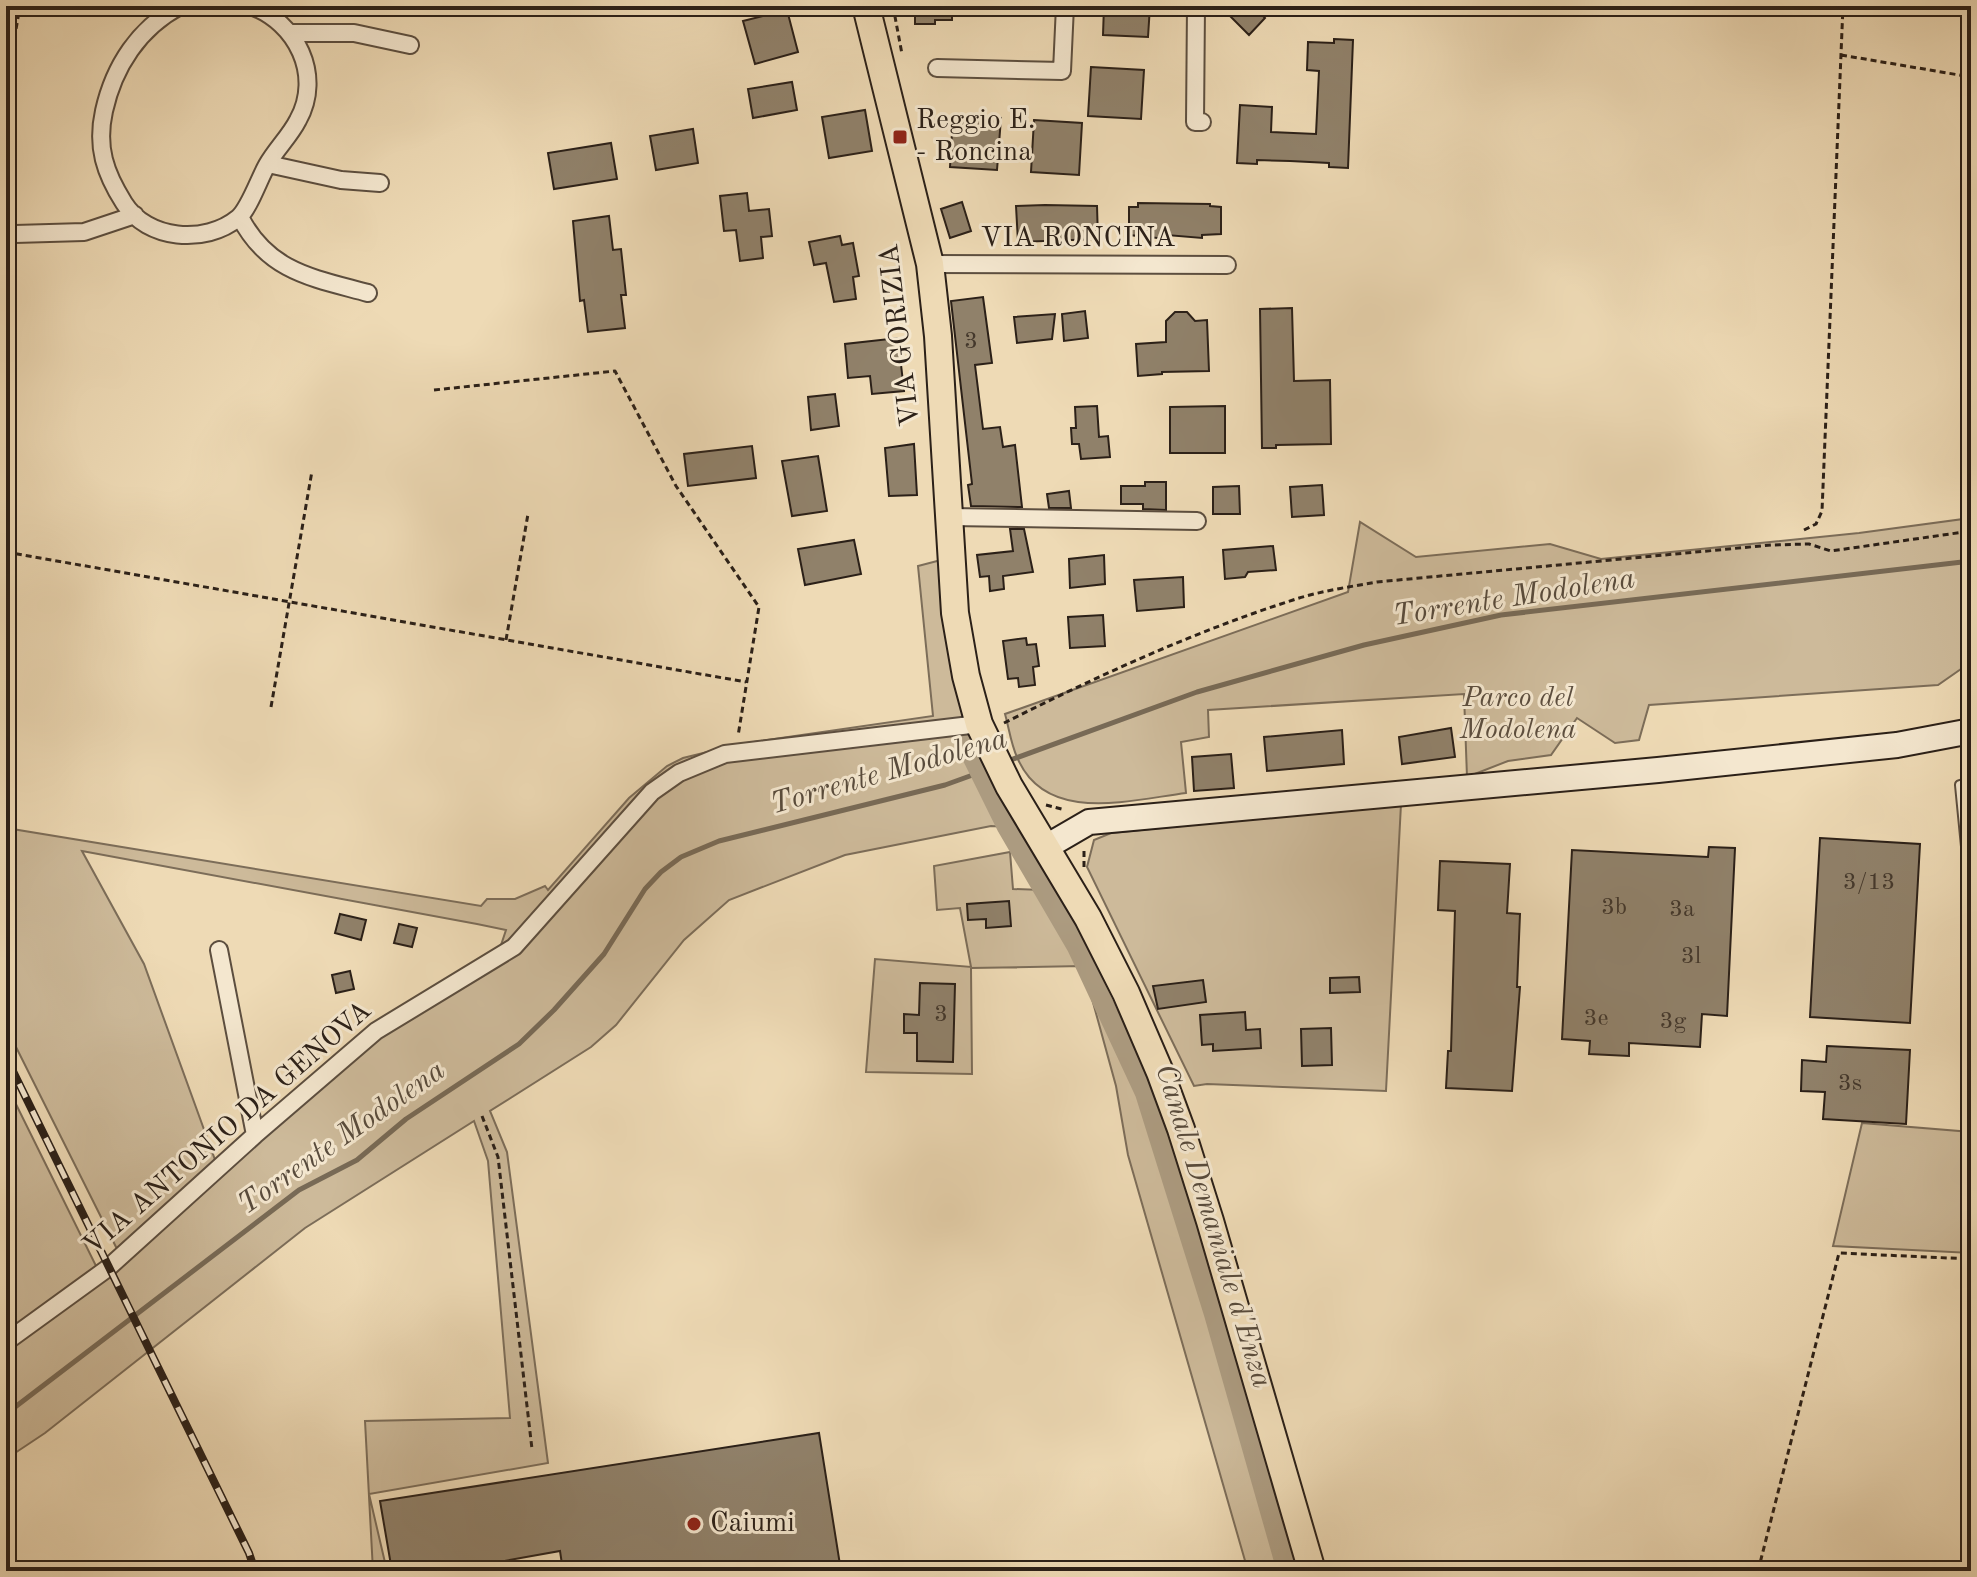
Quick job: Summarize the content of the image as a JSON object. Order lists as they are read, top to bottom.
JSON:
{
  "streets": {
    "main road": ["VIA GORIZIA"],
    "street": ["VIA RONCINA", "VIA ANTONIO DA GENOVA"]
  },
  "crossings": [
    ["VIA RONCINA", "VIA GORIZIA"],
    ["VIA GORIZIA", "VIA ANTONIO DA GENOVA"]
  ],
  "water": ["Torrente Modolena", "Canale Demaniale d'Enza"],
  "parks": ["Parco del Modolena"],
  "places": {
    "transit": ["Reggio E. - Roncina"],
    "other": ["Caiumi"]
  },
  "house_numbers": [
    "3",
    "3/13",
    "3b",
    "3a",
    "3l",
    "3",
    "3e",
    "3g",
    "3s"
  ]
}
